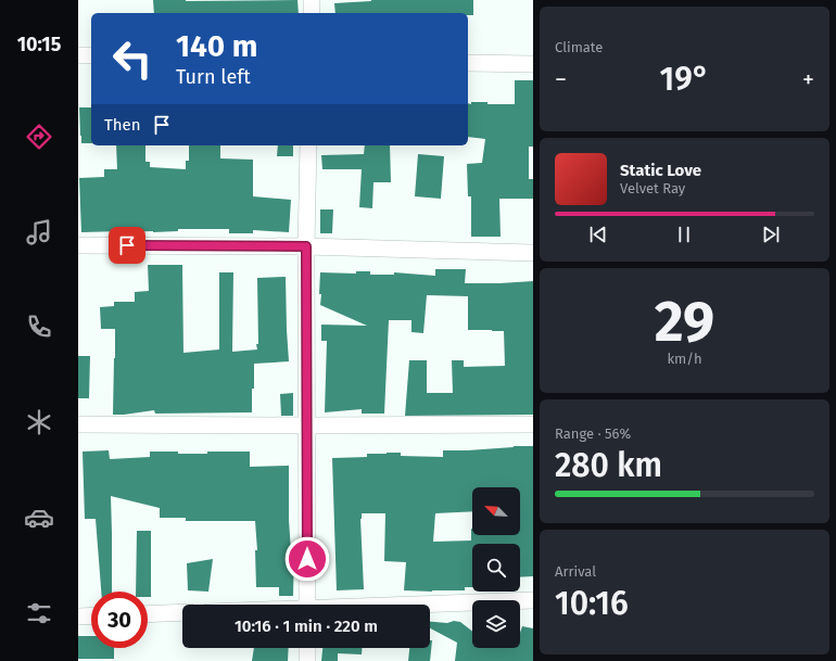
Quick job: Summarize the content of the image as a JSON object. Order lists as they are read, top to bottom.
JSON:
{
  "north": "top left",
  "page": {
    "tabs": "10:15",
    "tile": [
      "Climate",
      ["29", "km/h"],
      ["Range · 56%", "280 km"],
      ["Arrival", "10:16"]
    ],
    "turn": ["140 m", "Turn left"],
    "heat": ["−", "19°", "+"],
    "then": "Then",
    "song": ["Static Love", "Velvet Ray"],
    "limit": "30",
    "trip": "10:16 · 1 min · 220 m"
  }
}
